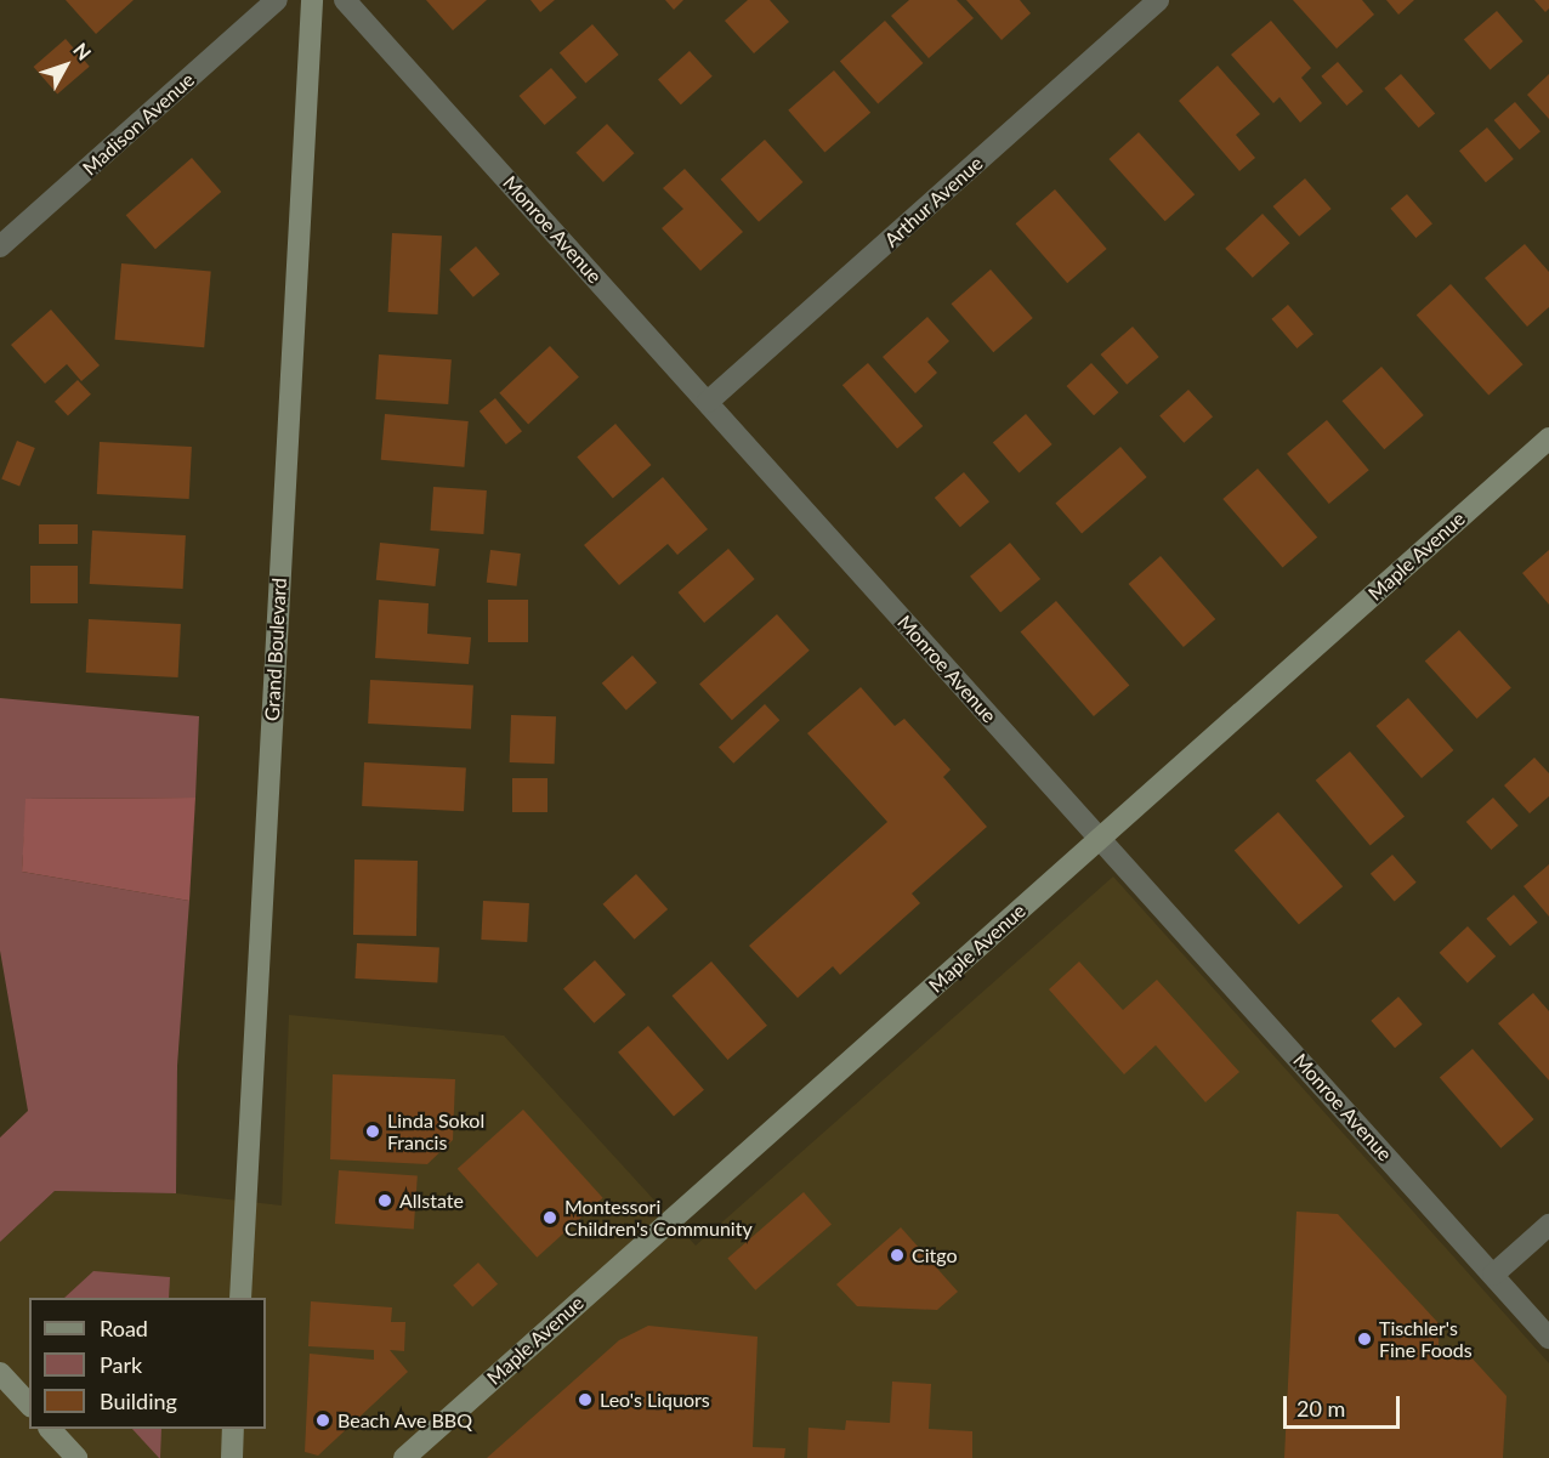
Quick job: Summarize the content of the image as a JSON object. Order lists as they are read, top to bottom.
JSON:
{
  "streets": {
    "street": [
      "Madison Avenue",
      "Arthur Avenue",
      "Monroe Avenue",
      "Maple Avenue",
      "Grand Boulevard"
    ]
  },
  "crossings": [
    ["Arthur Avenue", "Monroe Avenue"],
    ["Monroe Avenue", "Maple Avenue"]
  ],
  "places": [
    "Linda Sokol Francis",
    "Allstate",
    "Montessori Children's Community",
    "Citgo",
    "Tischler's Fine Foods",
    "Leo's Liquors",
    "Beach Ave BBQ"
  ],
  "legend": ["Road", "Park", "Building"],
  "scale_bar": "20 m",
  "north": "top right"
}
